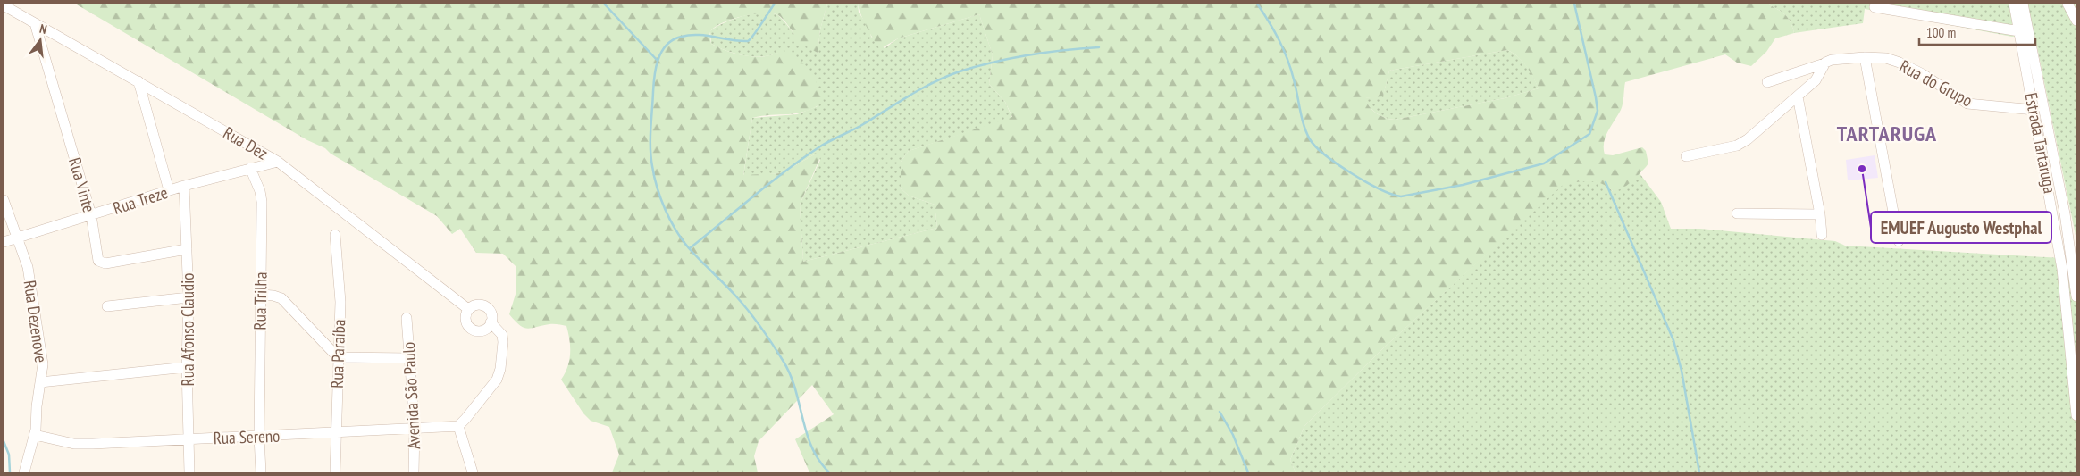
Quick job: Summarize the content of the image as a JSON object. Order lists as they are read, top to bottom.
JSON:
{
  "streets": {
    "street": [
      "Rua do Grupo",
      "Rua Dez",
      "Estrada Tartaruga",
      "Rua Vinte",
      "Rua Treze",
      "Rua Trilha",
      "Rua Dezenove",
      "Rua Afonso Claudio",
      "Rua Paraíba",
      "Avenida São Paulo",
      "Rua Sereno"
    ]
  },
  "crossings": [
    ["Rua do Grupo", "Estrada Tartaruga"],
    ["Rua Dez", "Rua Vinte"],
    ["Rua Dez", "Rua Treze"],
    ["Rua Vinte", "Rua Treze"],
    ["Rua Vinte", "Rua Afonso Claudio"],
    ["Rua Treze", "Rua Trilha"],
    ["Rua Treze", "Rua Dezenove"],
    ["Rua Treze", "Rua Afonso Claudio"],
    ["Rua Trilha", "Rua Sereno"],
    ["Rua Dezenove", "Rua Sereno"],
    ["Rua Afonso Claudio", "Rua Sereno"],
    ["Rua Paraíba", "Rua Sereno"],
    ["Avenida São Paulo", "Rua Sereno"]
  ],
  "districts": ["TARTARUGA"],
  "places": ["EMUEF Augusto Westphal"],
  "scale_bar": "100 m",
  "north": "top"
}
